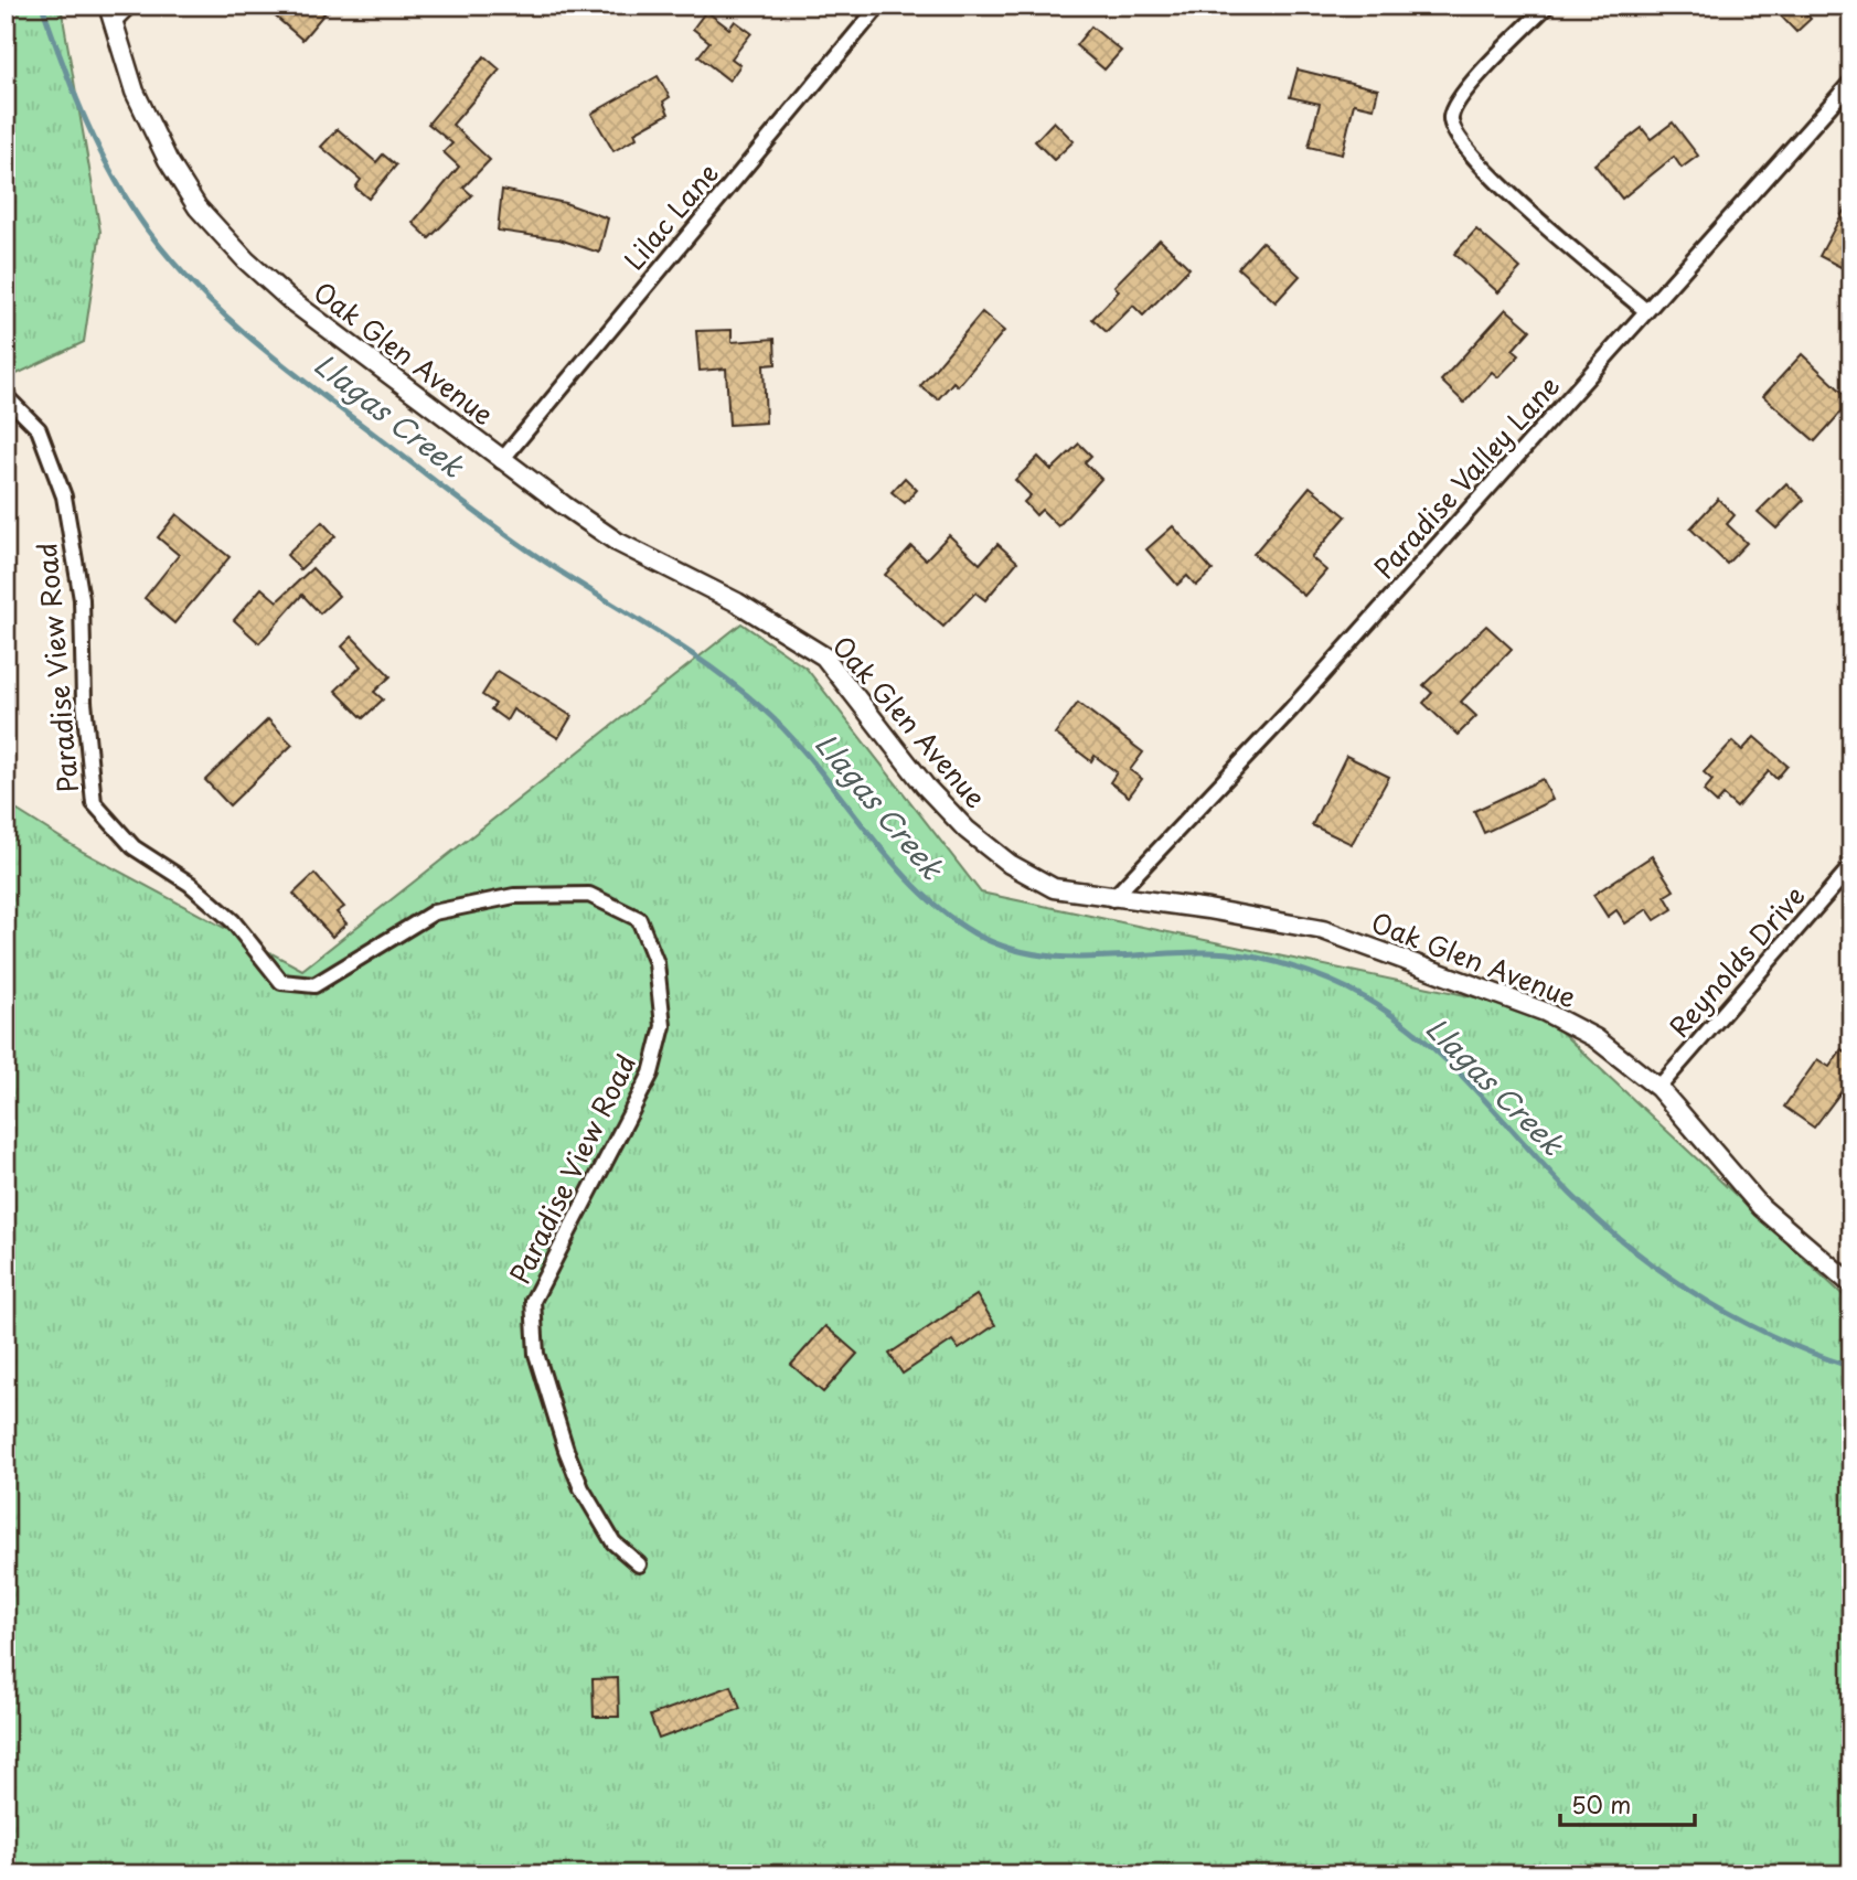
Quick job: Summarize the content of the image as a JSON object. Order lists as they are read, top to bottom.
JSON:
{
  "streets": {
    "street": [
      "Lilac Lane",
      "Oak Glen Avenue",
      "Paradise Valley Lane",
      "Paradise View Road",
      "Reynolds Drive"
    ]
  },
  "crossings": [
    ["Lilac Lane", "Oak Glen Avenue"],
    ["Oak Glen Avenue", "Paradise Valley Lane"],
    ["Oak Glen Avenue", "Reynolds Drive"]
  ],
  "water": ["Llagas Creek"],
  "scale_bar": "50 m"
}
